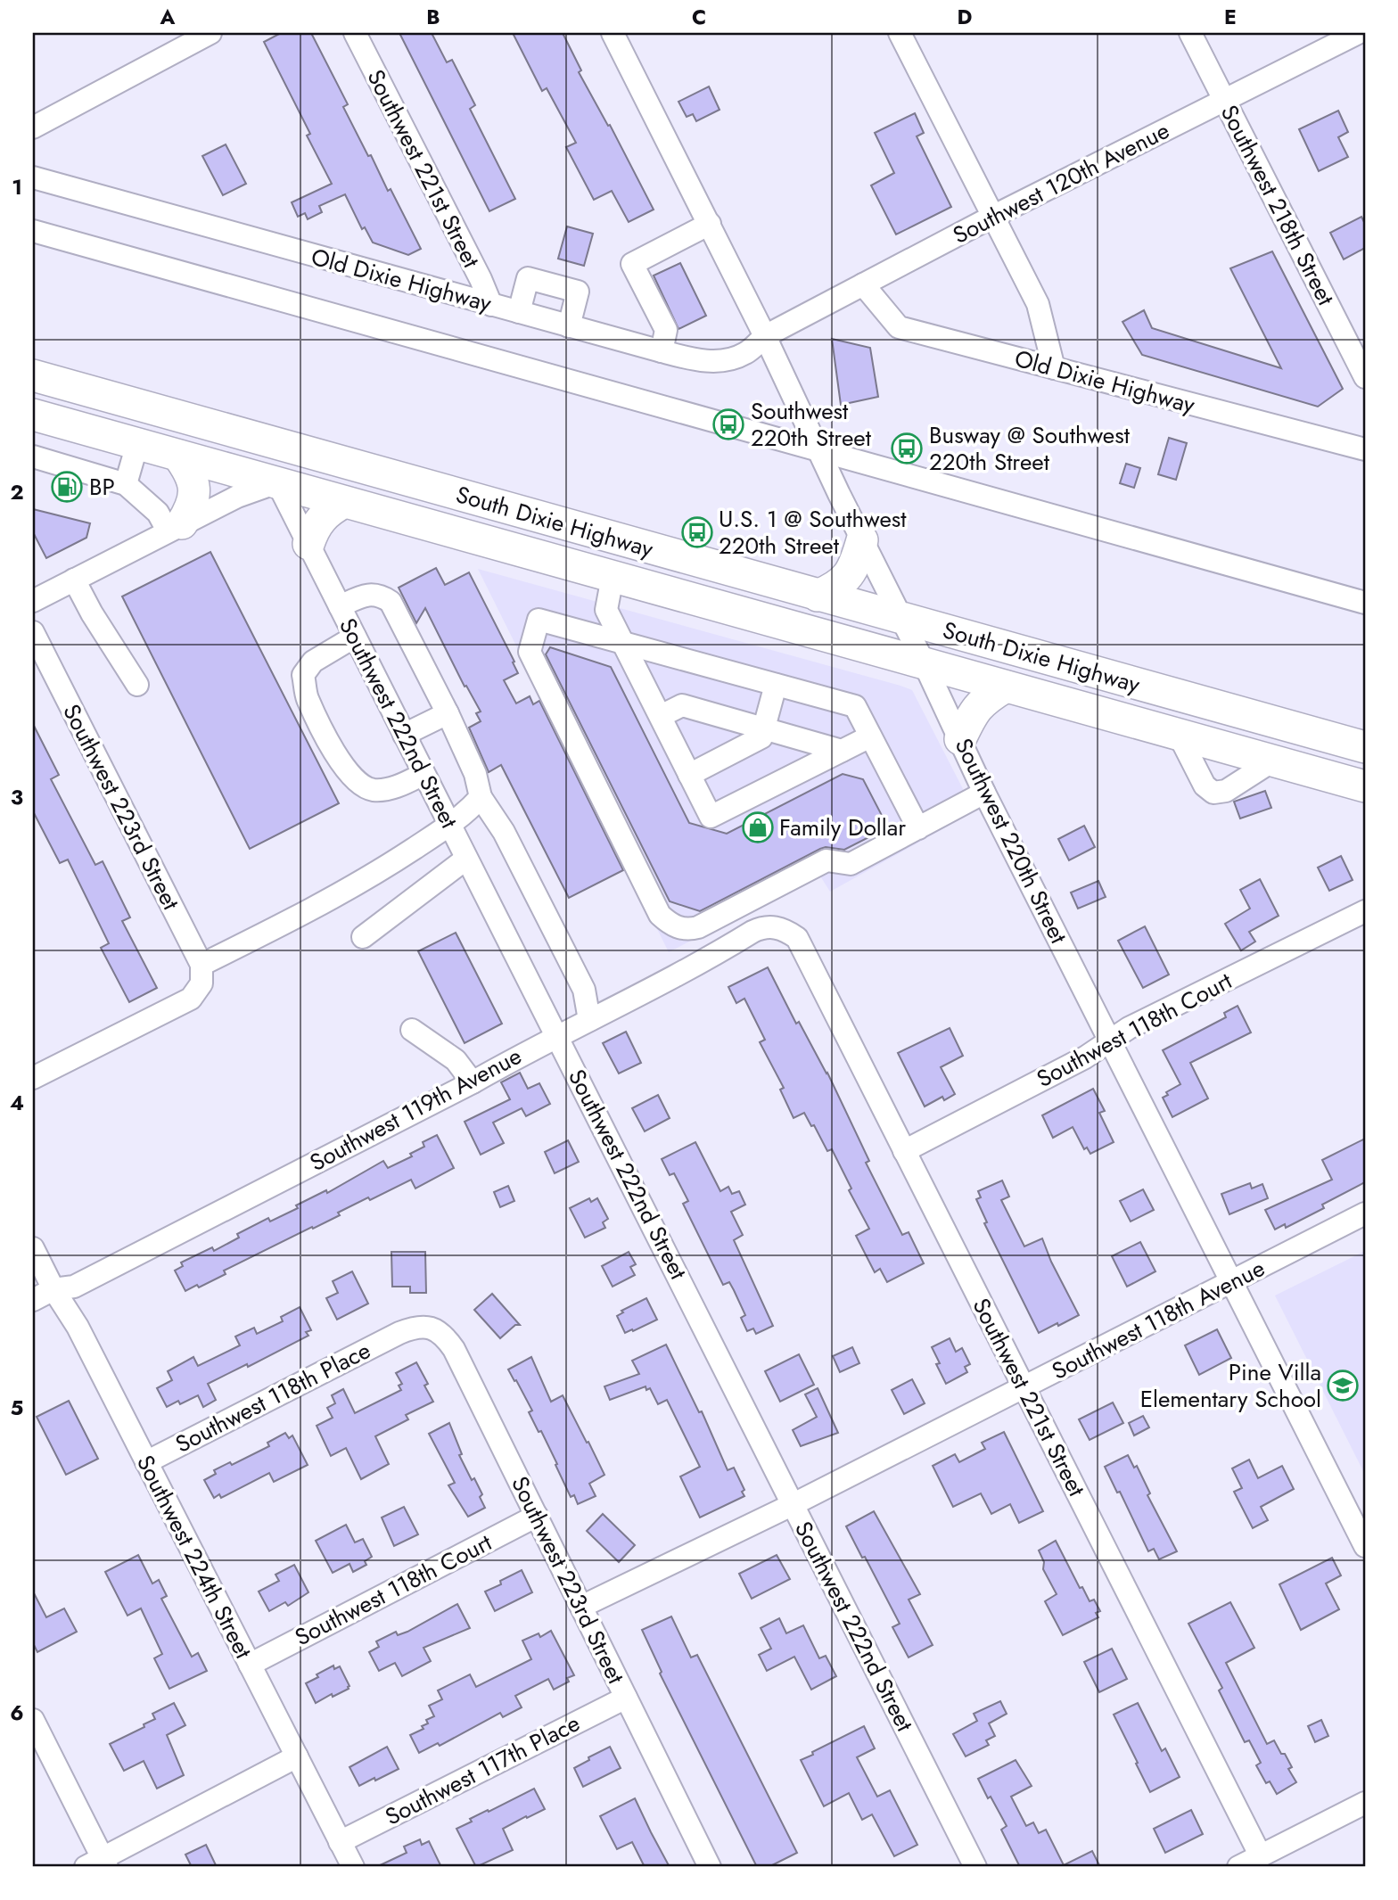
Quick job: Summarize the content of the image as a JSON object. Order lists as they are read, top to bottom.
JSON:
{
  "streets": {
    "highway": ["South Dixie Highway"],
    "street": [
      "Southwest 221st Street",
      "Southwest 120th Avenue",
      "Southwest 218th Street",
      "Old Dixie Highway",
      "Southwest 222nd Street",
      "Southwest 223rd Street",
      "Southwest 220th Street",
      "Southwest 118th Court",
      "Southwest 119th Avenue",
      "Southwest 118th Avenue",
      "Southwest 118th Place",
      "Southwest 224th Street",
      "Southwest 117th Place"
    ]
  },
  "crossings": [
    ["Southwest 221st Street", "Old Dixie Highway"],
    ["Southwest 221st Street", "Southwest 118th Court"],
    ["Southwest 221st Street", "Southwest 119th Avenue"],
    ["Southwest 221st Street", "Southwest 118th Avenue"],
    ["Southwest 120th Avenue", "Southwest 218th Street"],
    ["Southwest 120th Avenue", "Old Dixie Highway"],
    ["Southwest 120th Avenue", "Southwest 220th Street"],
    ["Old Dixie Highway", "Southwest 220th Street"],
    ["South Dixie Highway", "Southwest 222nd Street"],
    ["South Dixie Highway", "Southwest 220th Street"],
    ["Southwest 222nd Street", "Southwest 119th Avenue"],
    ["Southwest 222nd Street", "Southwest 118th Avenue"],
    ["Southwest 223rd Street", "Southwest 118th Court"],
    ["Southwest 223rd Street", "Southwest 118th Avenue"],
    ["Southwest 223rd Street", "Southwest 118th Place"],
    ["Southwest 223rd Street", "Southwest 117th Place"],
    ["Southwest 220th Street", "Southwest 118th Court"],
    ["Southwest 220th Street", "Southwest 118th Avenue"],
    ["Southwest 118th Court", "Southwest 224th Street"],
    ["Southwest 119th Avenue", "Southwest 224th Street"],
    ["Southwest 118th Place", "Southwest 224th Street"],
    ["Southwest 224th Street", "Southwest 117th Place"]
  ],
  "places": {
    "bus stop": ["Southwest 220th Street", "Busway @ Southwest 220th Street", "U.S. 1 @ Southwest 220th Street"],
    "fuel station": ["BP"],
    "shop": ["Family Dollar"],
    "school or university": ["Pine Villa Elementary School"]
  },
  "grid": {
    "columns": [
      "A",
      "B",
      "C",
      "D",
      "E"
    ],
    "rows": [
      "1",
      "2",
      "3",
      "4",
      "5",
      "6"
    ]
  }
}
